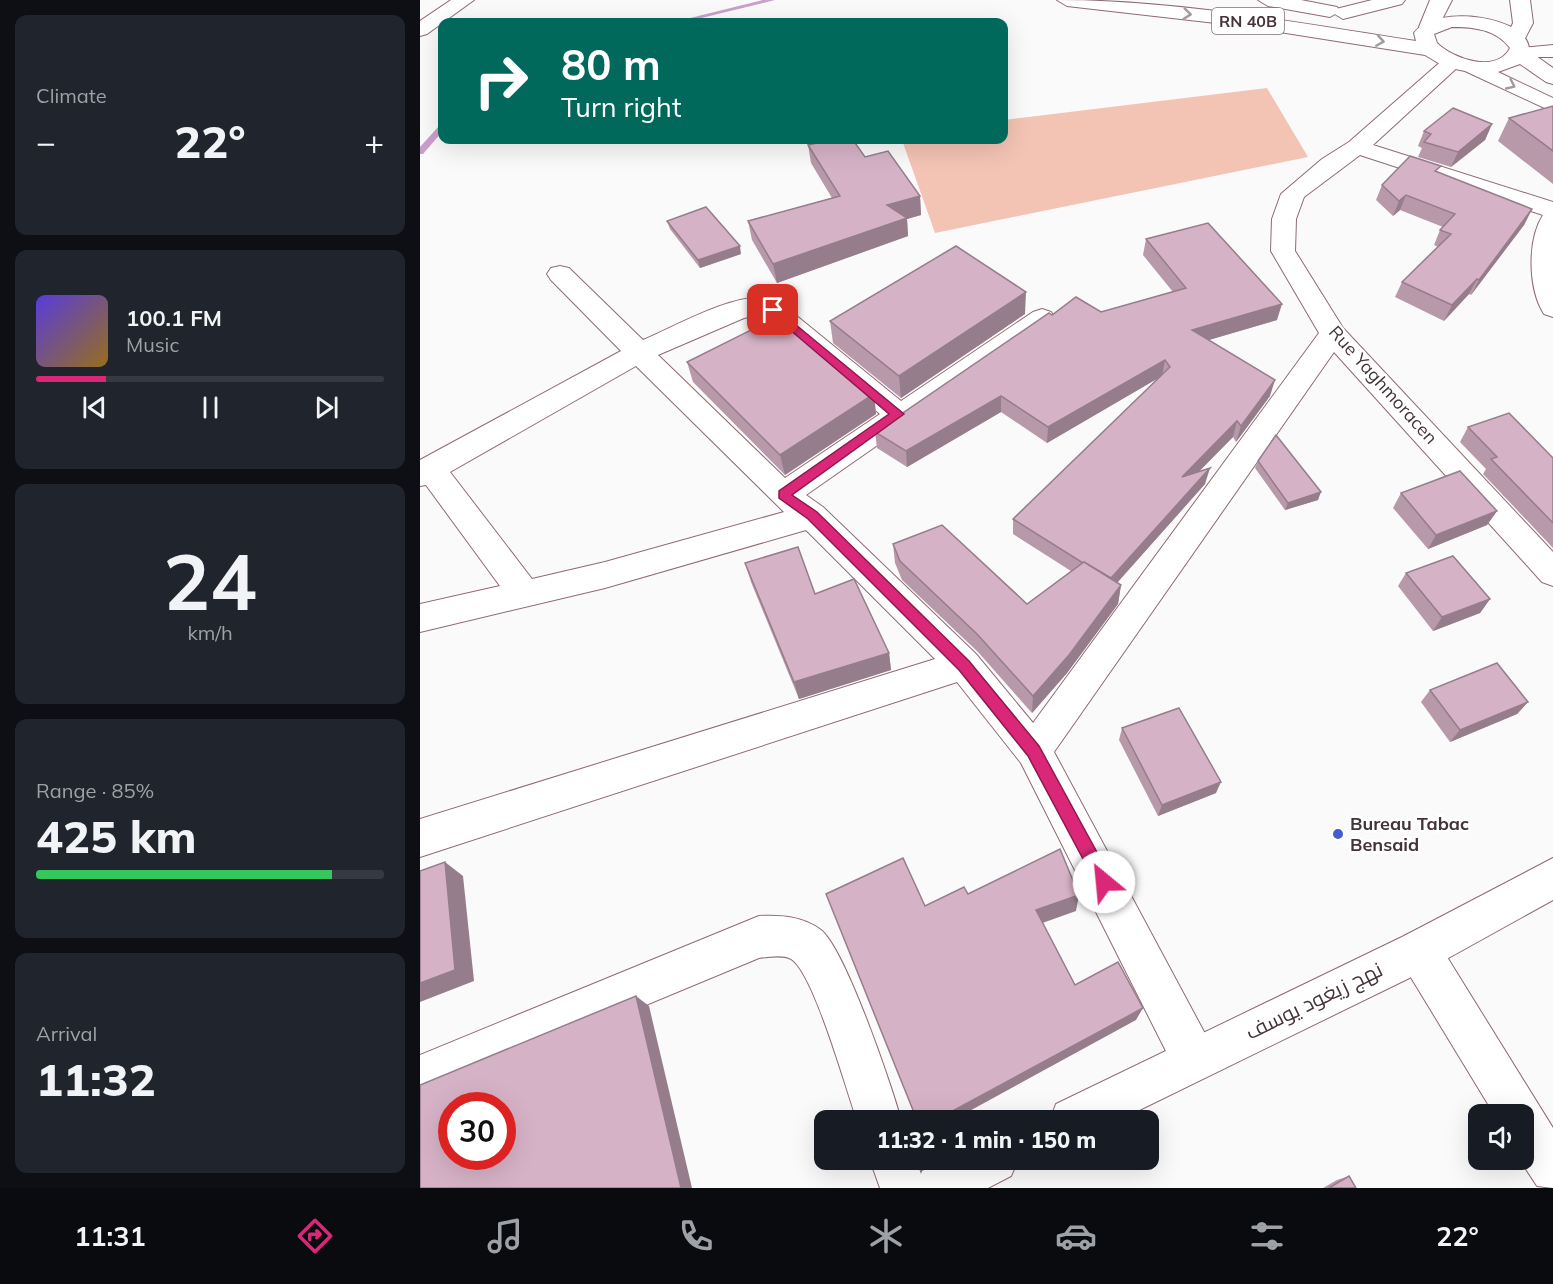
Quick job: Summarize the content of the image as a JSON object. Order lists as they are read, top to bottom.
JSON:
{
  "streets": {
    "street": ["RN 40B", "Rue Yaghmoracen", "نهج زيغود يوسف"]
  },
  "crossings": [
    ["RN 40B", "Rue Yaghmoracen"]
  ],
  "places": ["Bureau Tabac Bensaid"],
  "page": {
    "tile": [
      "Climate",
      ["24", "km/h"],
      ["Range · 85%", "425 km"],
      ["Arrival", "11:32"]
    ],
    "turn": ["80 m", "Turn right"],
    "heat": ["−", "22°", "+"],
    "song": ["100.1 FM", "Music"],
    "limit": "30",
    "trip": "11:32 · 1 min · 150 m",
    "tabs": ["11:31", "22°"]
  }
}
